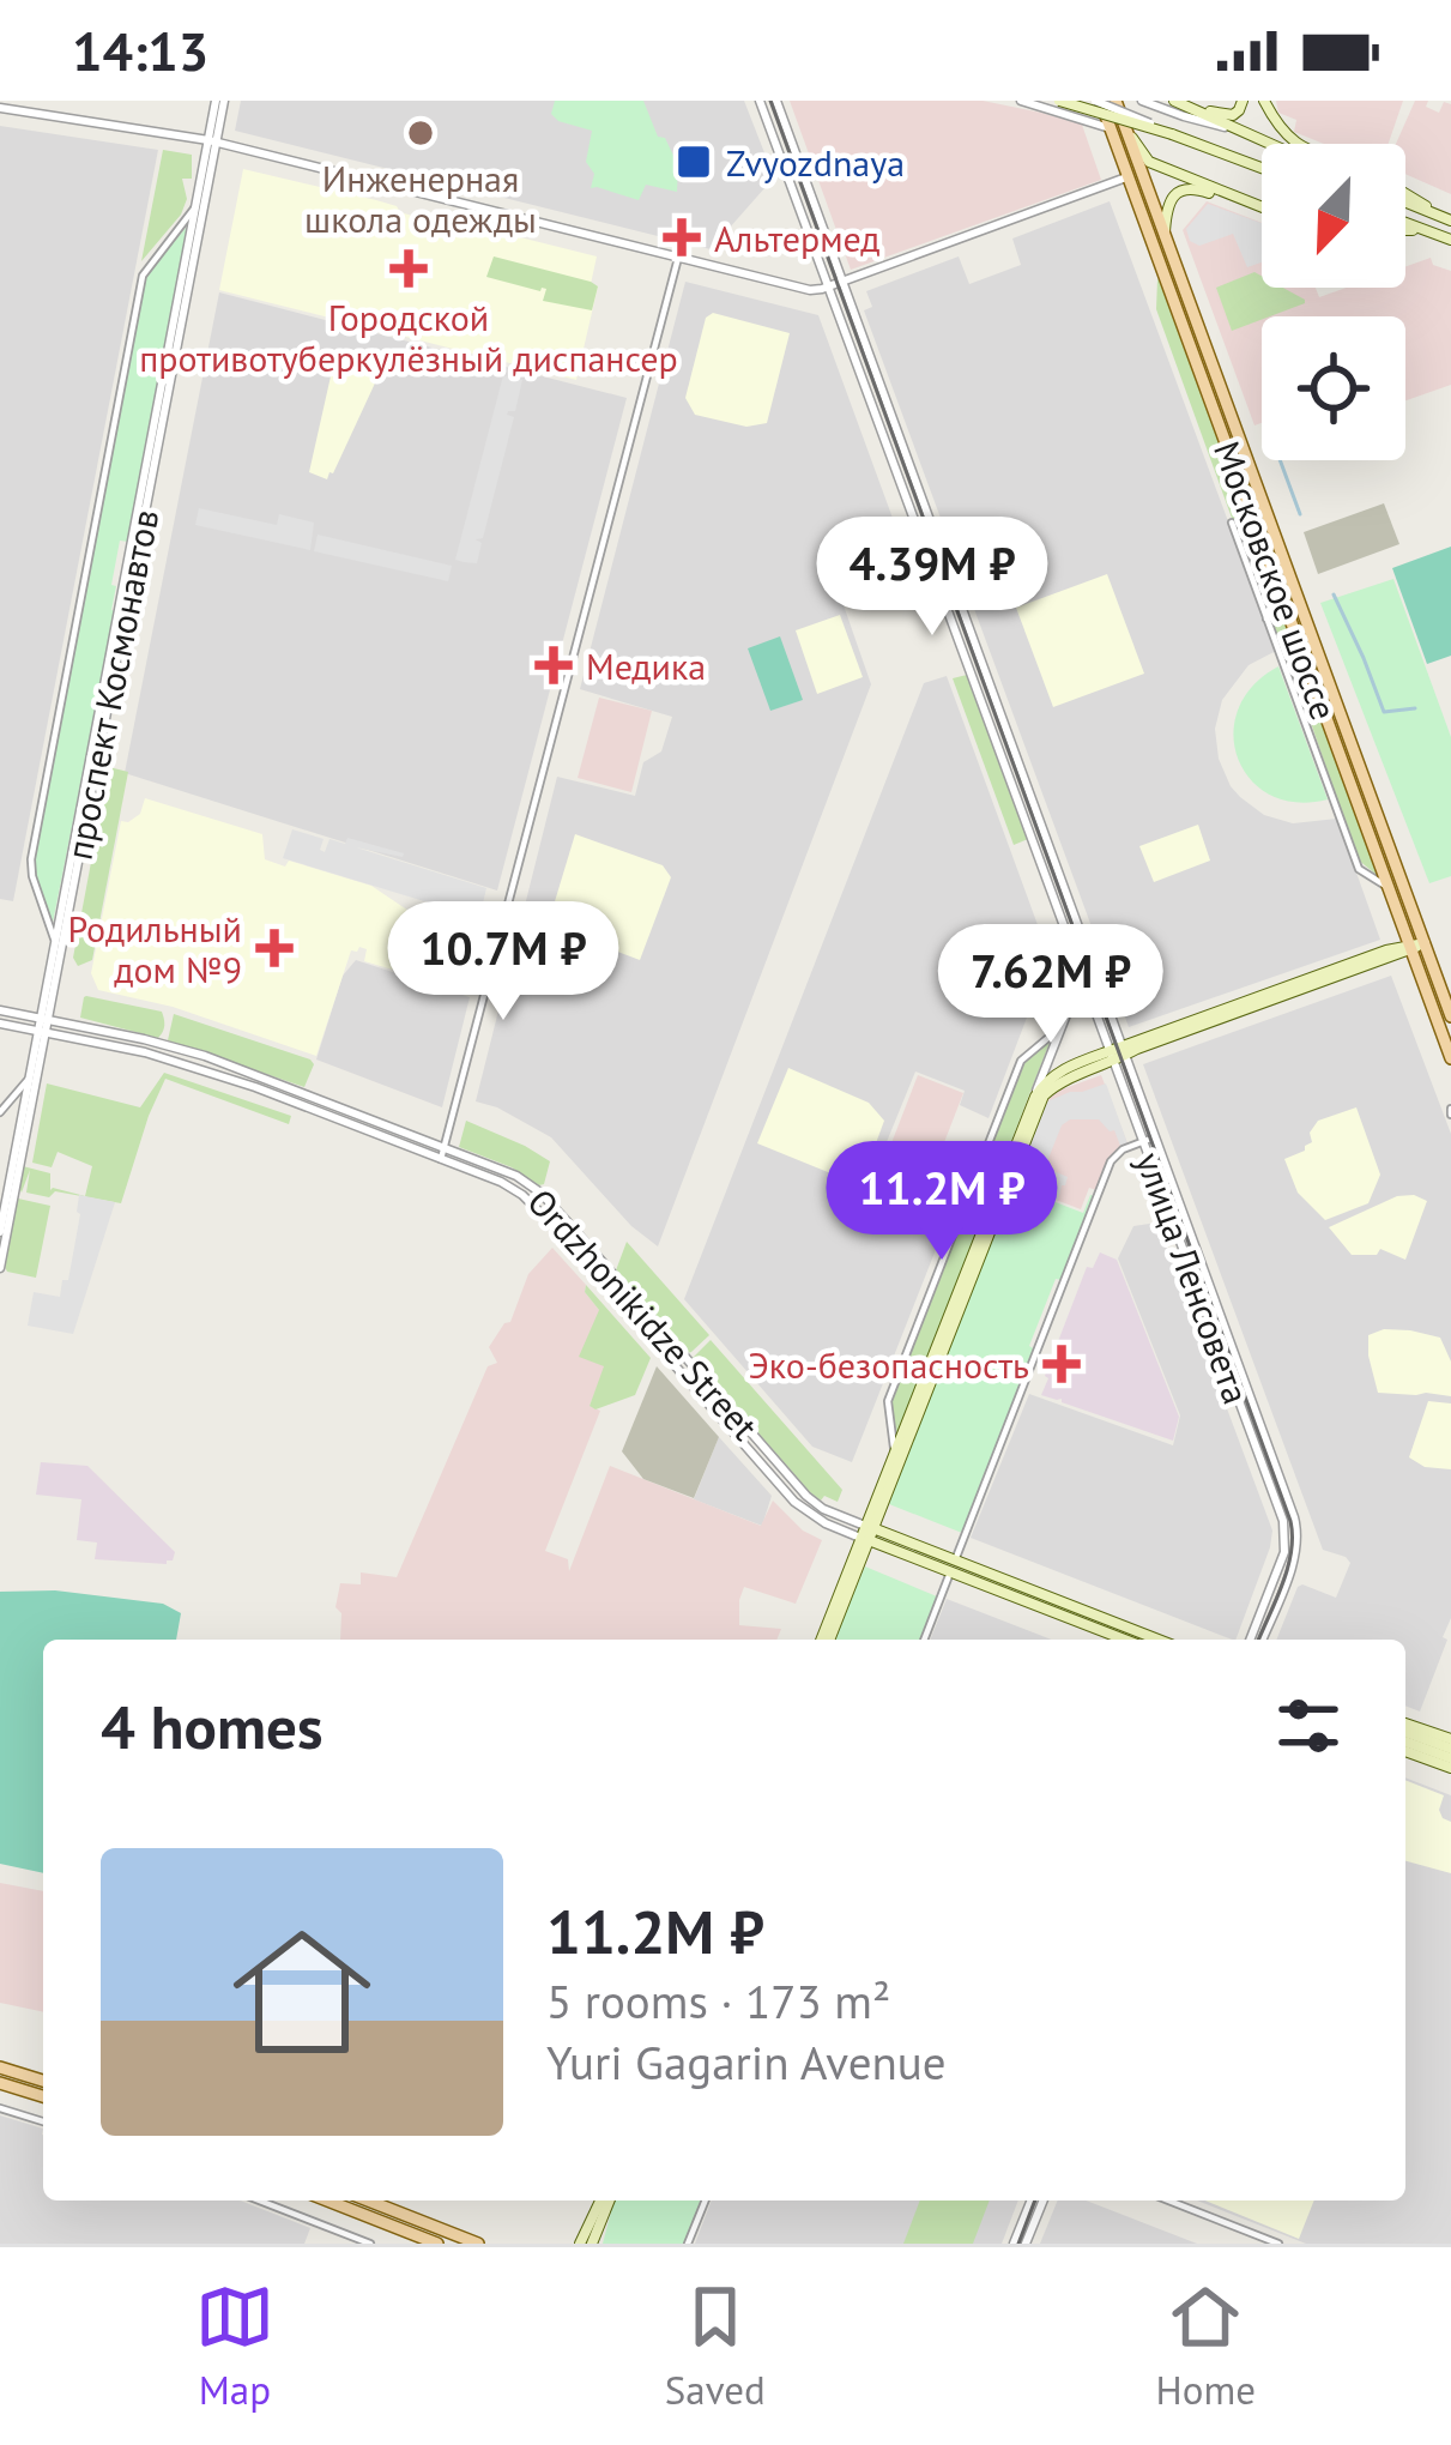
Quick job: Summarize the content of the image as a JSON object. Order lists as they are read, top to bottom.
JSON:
{
  "streets": {
    "main road": ["Московское шоссе", "Ordzhonikidze Street"],
    "street": ["проспект Космонавтов", "улица Ленсовета"]
  },
  "crossings": [
    ["проспект Космонавтов", "Ordzhonikidze Street"]
  ],
  "places": {
    "other": ["Инженерная школа одежды"],
    "transit": ["Zvyozdnaya"],
    "health": [
      "Альтермед",
      "Городской противотуберкулёзный диспансер",
      "Медика",
      "Родильный дом №9",
      "Эко-безопасность"
    ]
  },
  "north": "bottom left",
  "page": {
    "status": "14:13",
    "price": [
      "4.39M ₽",
      "10.7M ₽",
      "7.62M ₽",
      "11.2M ₽"
    ],
    "heading": "4 homes",
    "list": [
      {
        "name": "11.2M ₽",
        "note": "5 rooms · 173 m² · Yuri Gagarin Avenue"
      }
    ],
    "tabs": ["Map", "Saved", "Home"]
  }
}
